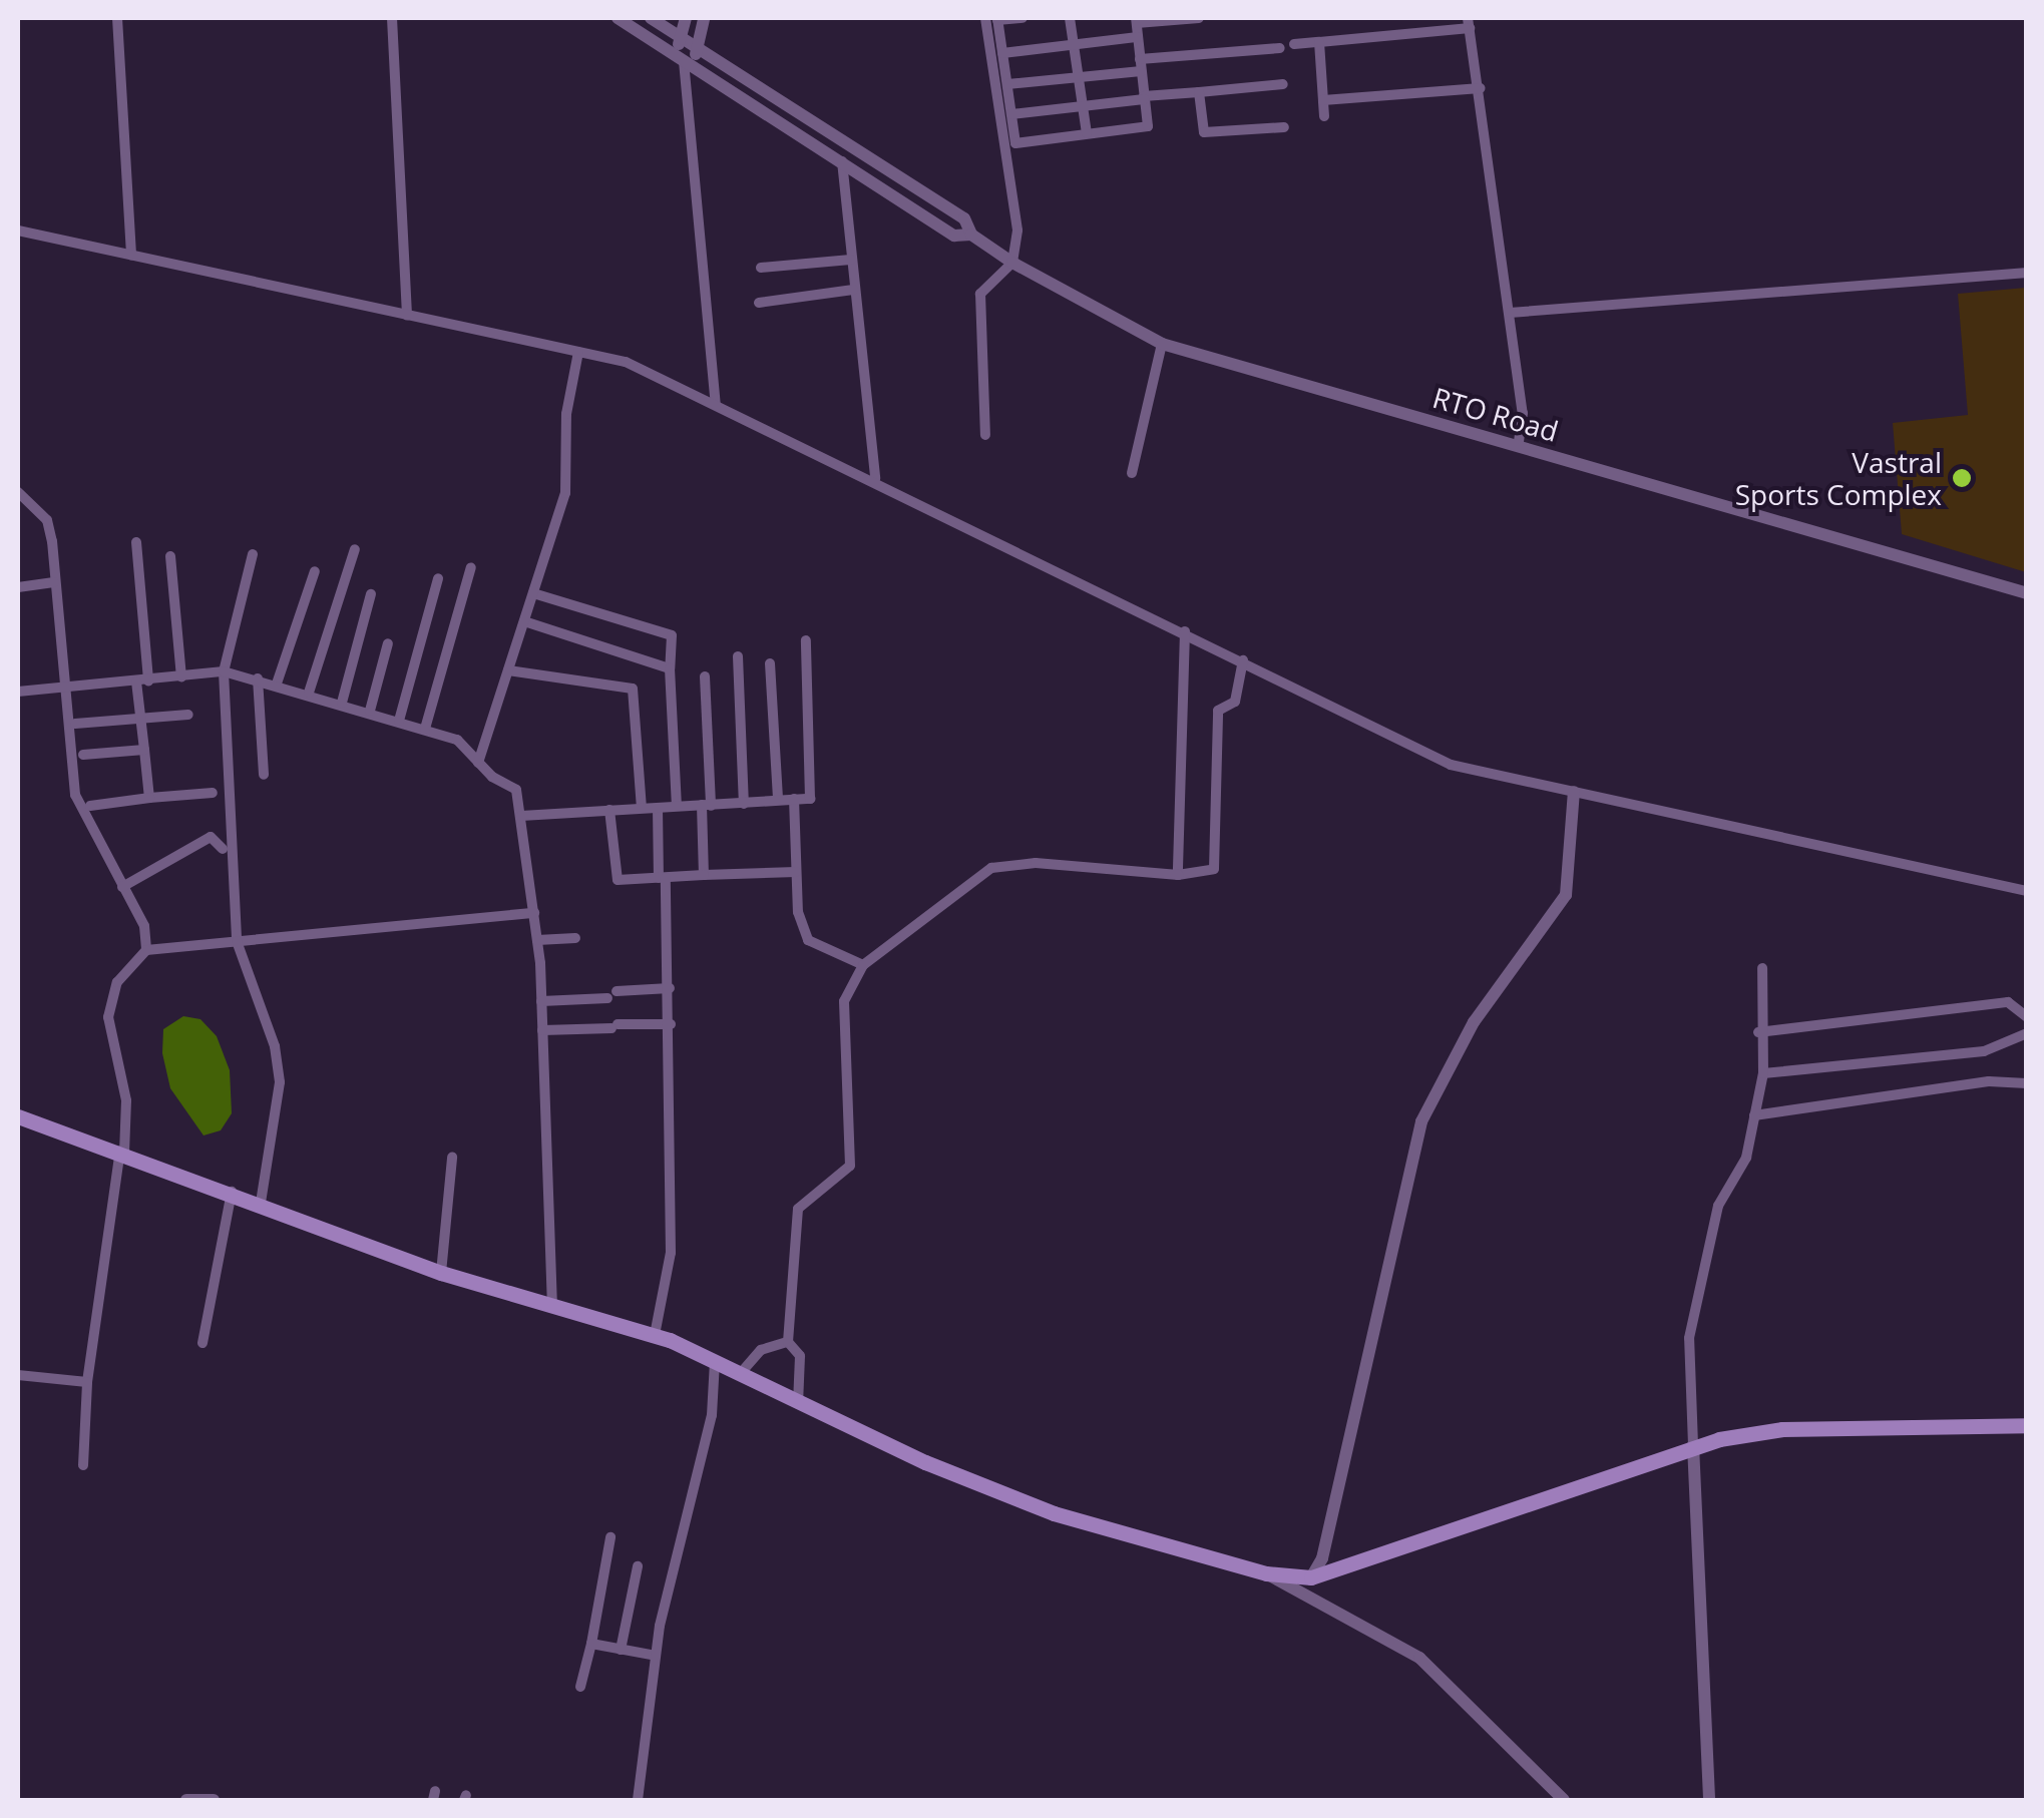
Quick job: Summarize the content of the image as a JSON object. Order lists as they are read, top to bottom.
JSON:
{
  "streets": {
    "street": ["RTO Road"]
  },
  "places": ["Vastral Sports Complex"]
}
